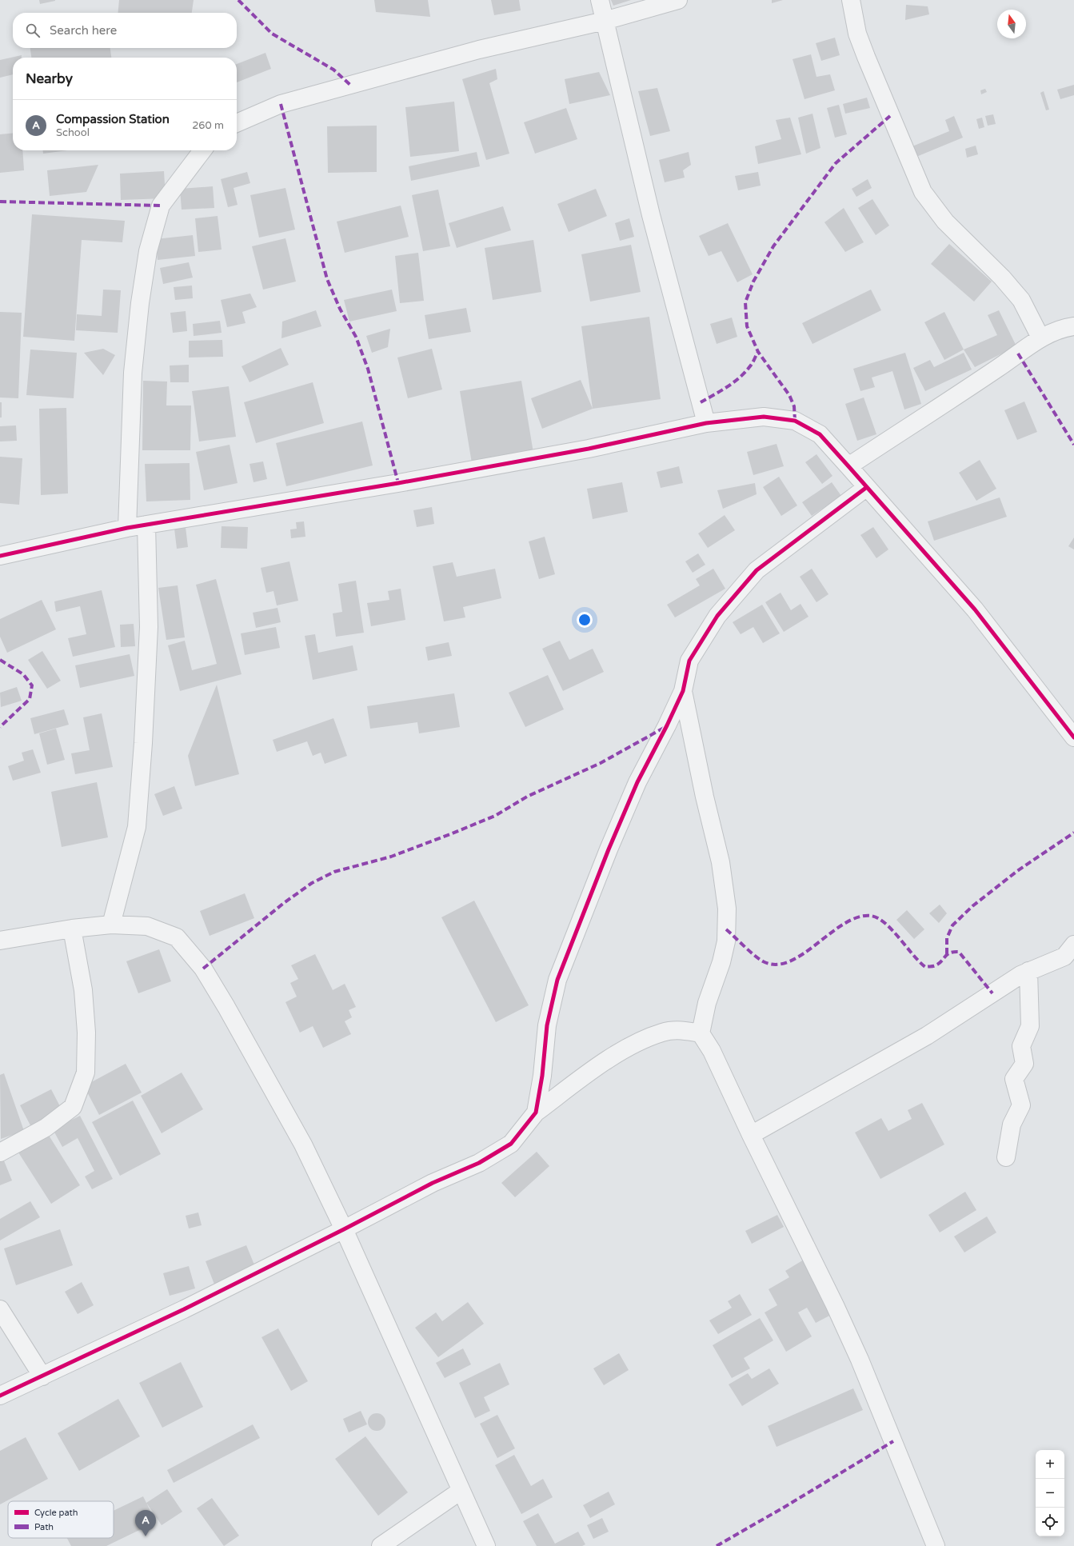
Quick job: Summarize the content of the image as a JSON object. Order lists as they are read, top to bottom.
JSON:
{
  "legend": ["Cycle path", "Path"],
  "north": "top",
  "page": {
    "search": "Search here",
    "heading": "Nearby",
    "list": [
      {
        "mark": "A",
        "name": "Compassion Station",
        "note": "School",
        "value": "260 m"
      }
    ],
    "map_buttons": ["+", "−"],
    "pins": "A"
  }
}
